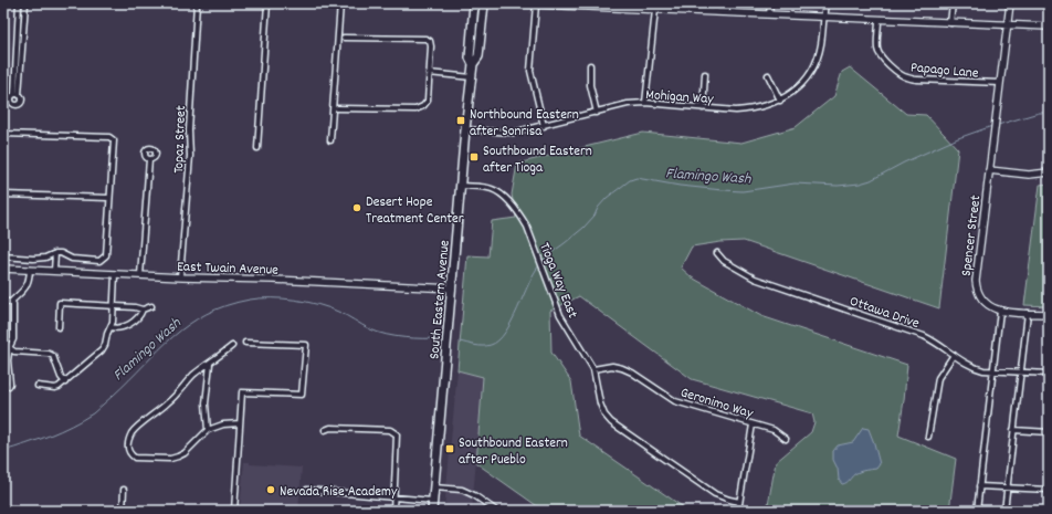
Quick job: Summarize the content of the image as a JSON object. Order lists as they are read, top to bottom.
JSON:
{
  "streets": {
    "main road": ["South Eastern Avenue"],
    "street": [
      "Papago Lane",
      "Mohigan Way",
      "Topaz Street",
      "Spencer Street",
      "East Twain Avenue",
      "Tioga Way East",
      "Ottawa Drive",
      "Geronimo Way"
    ]
  },
  "crossings": [
    ["Papago Lane", "Spencer Street"],
    ["Mohigan Way", "South Eastern Avenue"],
    ["Topaz Street", "East Twain Avenue"],
    ["East Twain Avenue", "South Eastern Avenue"],
    ["Tioga Way East", "South Eastern Avenue"],
    ["Tioga Way East", "Geronimo Way"]
  ],
  "water": ["Flamingo Wash"],
  "places": {
    "transit": ["Northbound Eastern after Sonrisa", "Southbound Eastern after Tioga", "Southbound Eastern after Pueblo"],
    "other": ["Desert Hope Treatment Center", "Nevada Rise Academy"]
  }
}
